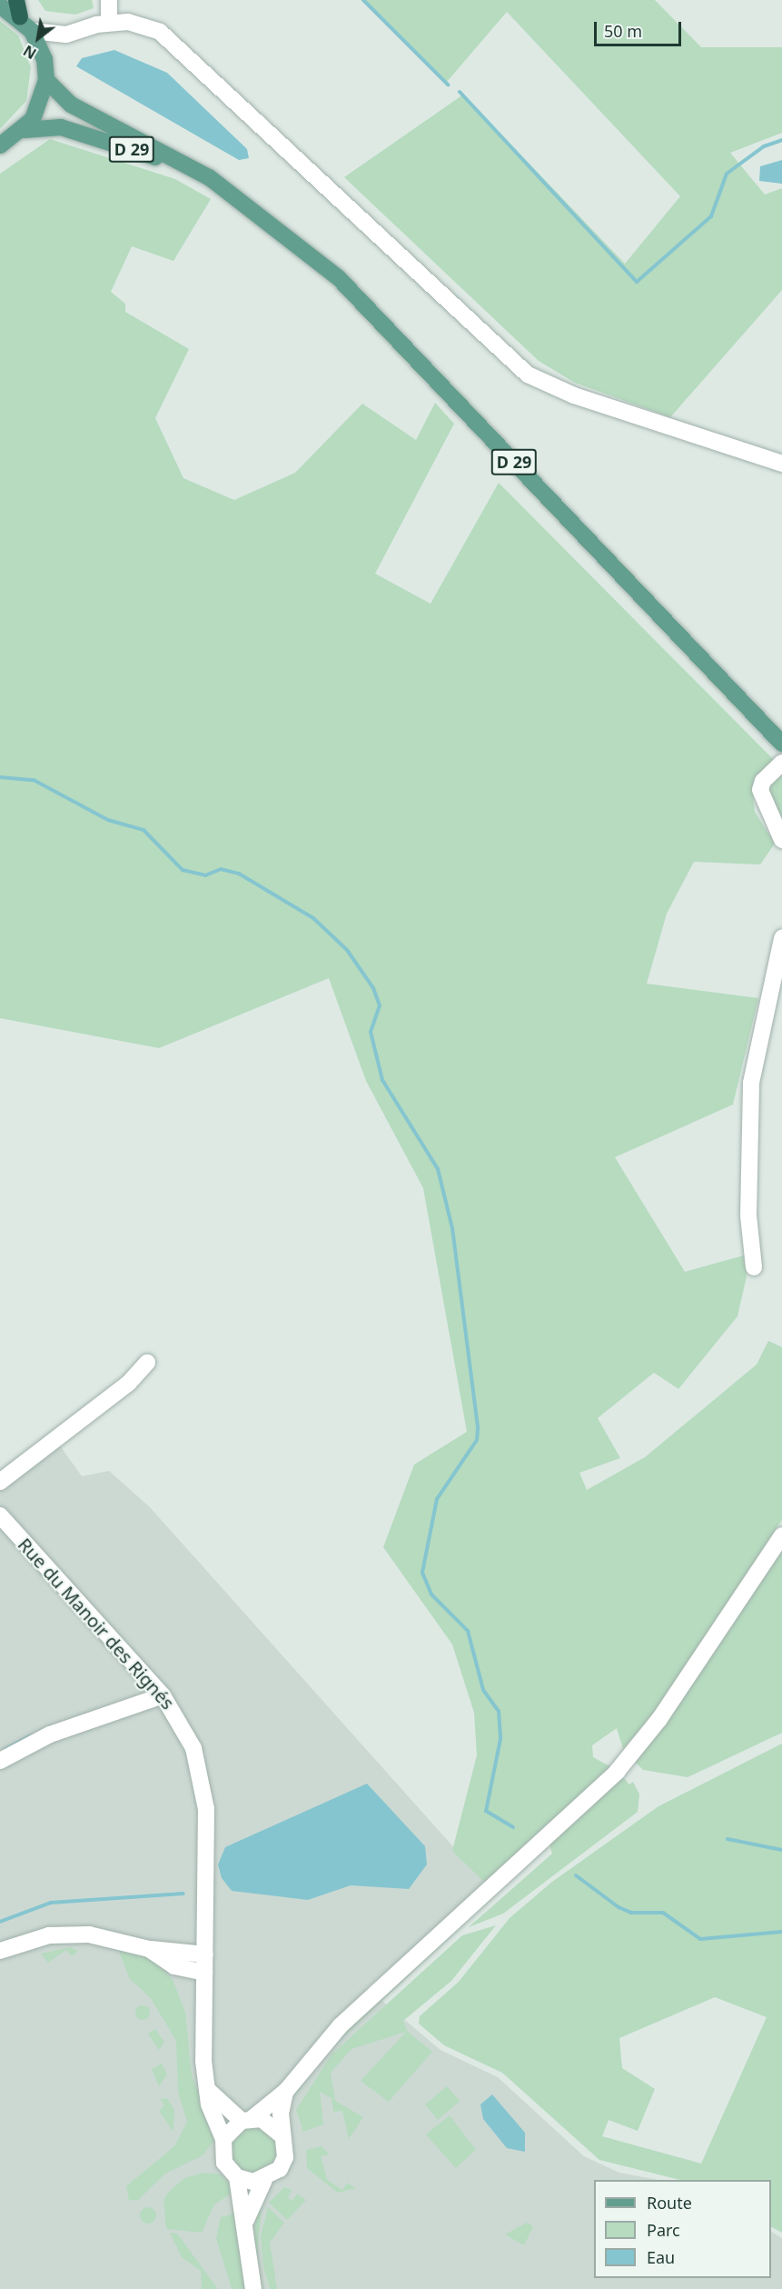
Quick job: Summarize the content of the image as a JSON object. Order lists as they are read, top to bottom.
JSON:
{
  "streets": {
    "main road": ["D 29"],
    "street": ["Rue du Manoir des Rignés"]
  },
  "legend": ["Route", "Parc", "Eau"],
  "scale_bar": "50 m",
  "north": "bottom left"
}
